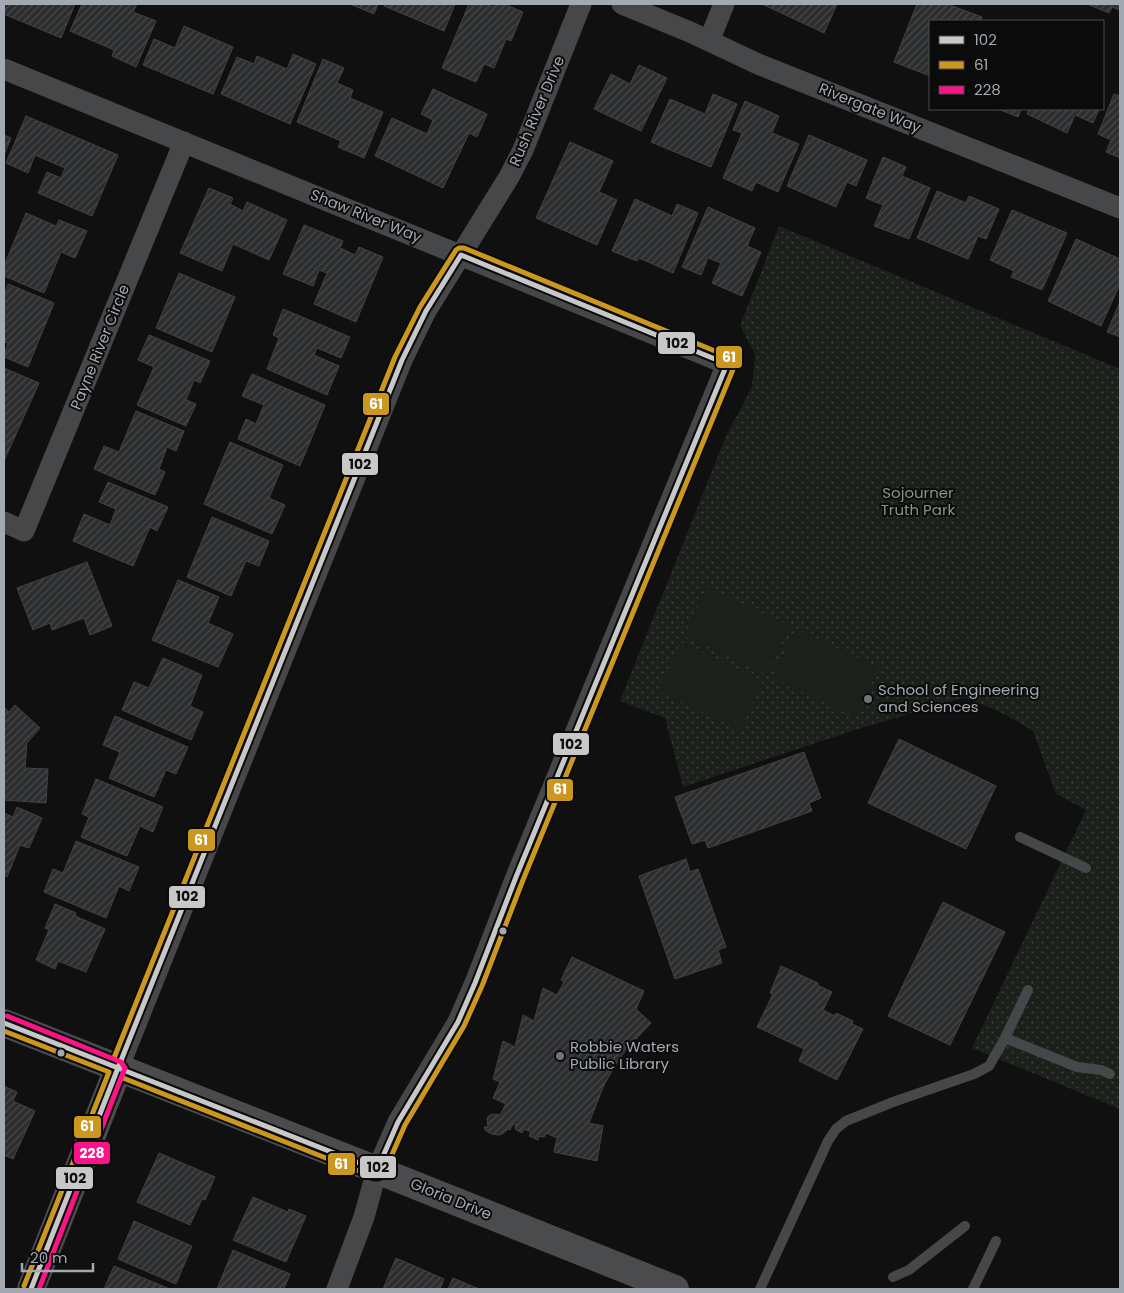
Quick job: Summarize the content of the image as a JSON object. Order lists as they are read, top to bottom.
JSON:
{
  "streets": {
    "street": [
      "Rivergate Way",
      "Rush River Drive",
      "Shaw River Way",
      "Payne River Circle",
      "Gloria Drive"
    ]
  },
  "crossings": [
    ["Rush River Drive", "Shaw River Way"],
    ["Rush River Drive", "Gloria Drive"],
    ["Shaw River Way", "Payne River Circle"],
    ["Shaw River Way", "Gloria Drive"]
  ],
  "parks": ["Sojourner Truth Park"],
  "places": ["School of Engineering and Sciences", "Robbie Waters Public Library"],
  "lines": ["transit line 61", "transit line 102", "transit line 228"],
  "legend": ["102", "61", "228"],
  "scale_bar": "20 m"
}
